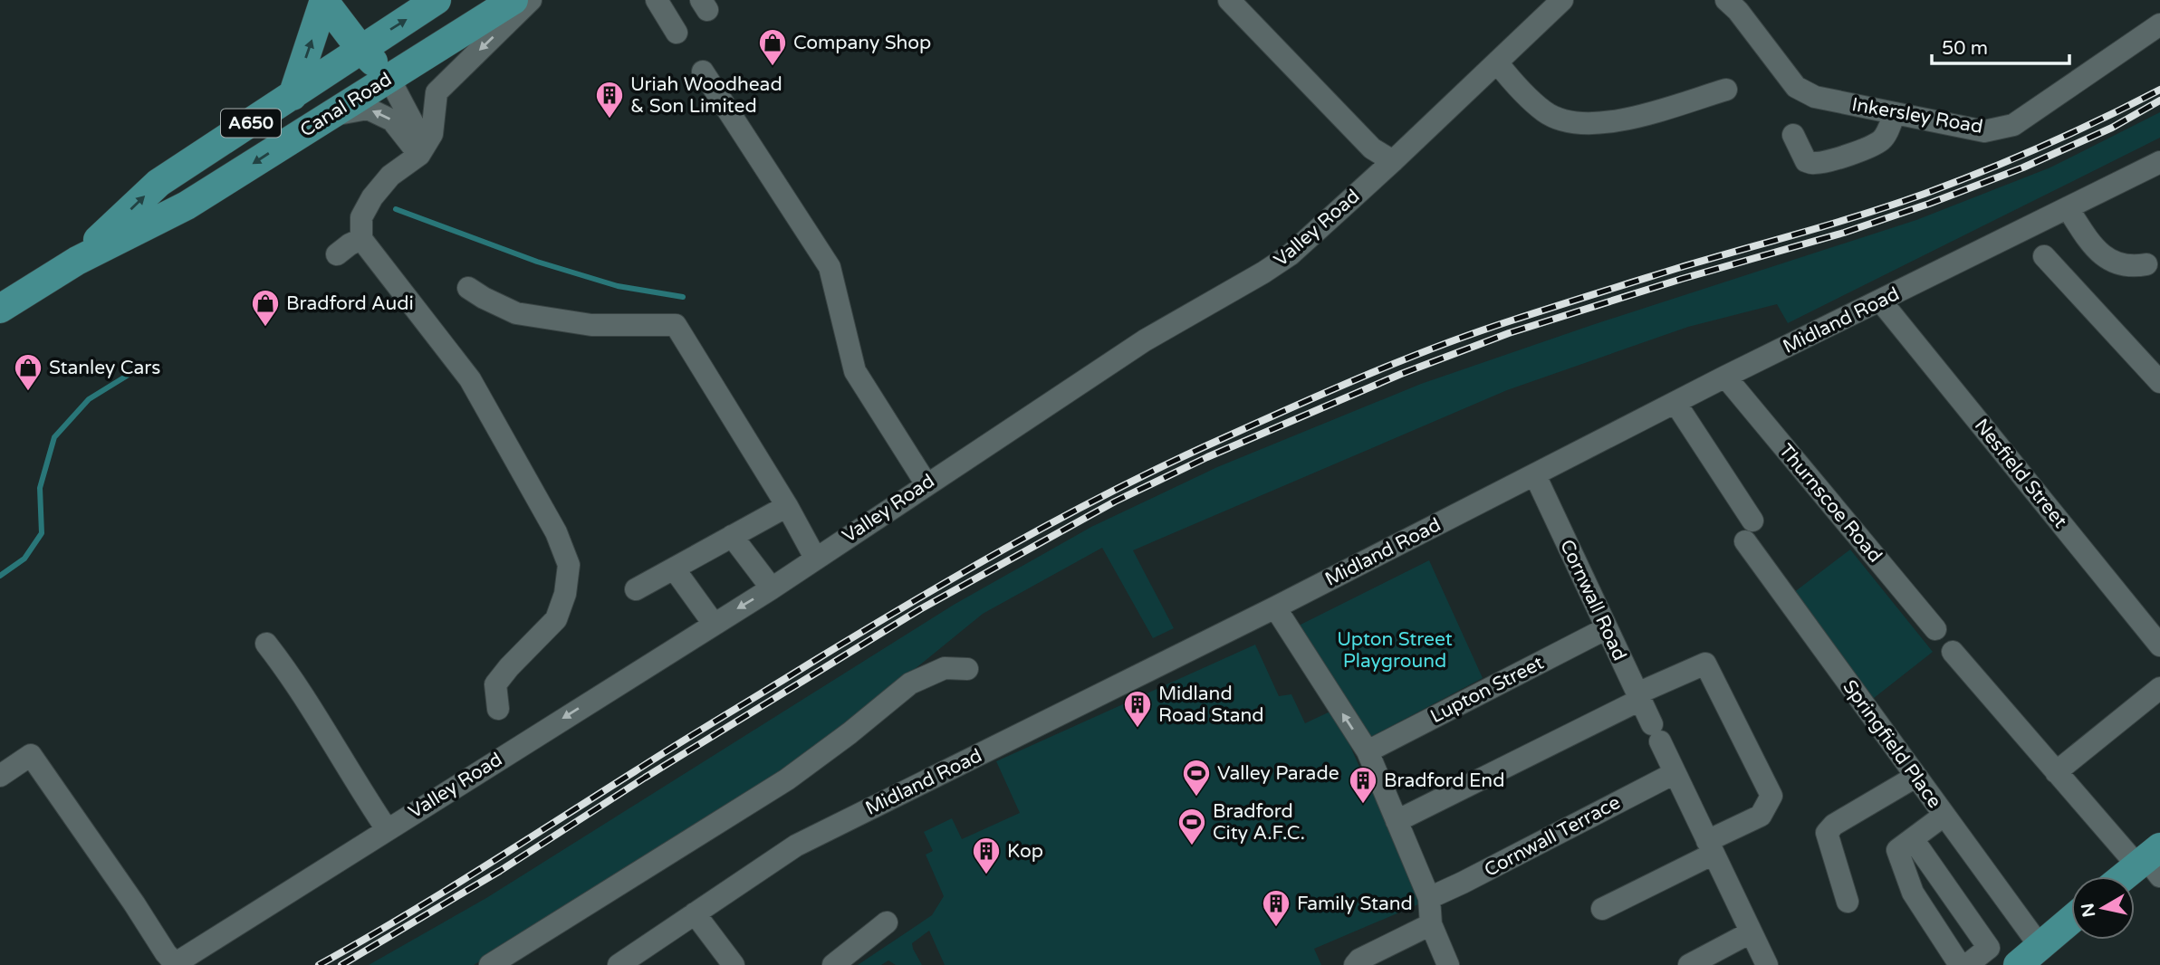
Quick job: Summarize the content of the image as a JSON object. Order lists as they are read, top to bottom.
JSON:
{
  "streets": {
    "main road": ["Canal Road", "A650"],
    "street": [
      "Inkersley Road",
      "Valley Road",
      "Midland Road",
      "Nesfield Street",
      "Thurnscoe Road",
      "Cornwall Road",
      "Lupton Street",
      "Springfield Place",
      "Cornwall Terrace"
    ]
  },
  "crossings": [
    ["Midland Road", "Nesfield Street"],
    ["Midland Road", "Thurnscoe Road"],
    ["Midland Road", "Cornwall Road"],
    ["Midland Road", "Springfield Place"],
    ["Cornwall Road", "Lupton Street"],
    ["Cornwall Road", "Cornwall Terrace"]
  ],
  "parks": ["Upton Street Playground"],
  "places": {
    "shop": ["Company Shop", "Bradford Audi", "Stanley Cars"],
    "building": [
      "Uriah Woodhead & Son Limited",
      "Midland Road Stand",
      "Bradford End",
      "Kop",
      "Family Stand"
    ],
    "sports": ["Valley Parade", "Bradford City A.F.C."]
  },
  "scale_bar": "50 m",
  "north": "left"
}
